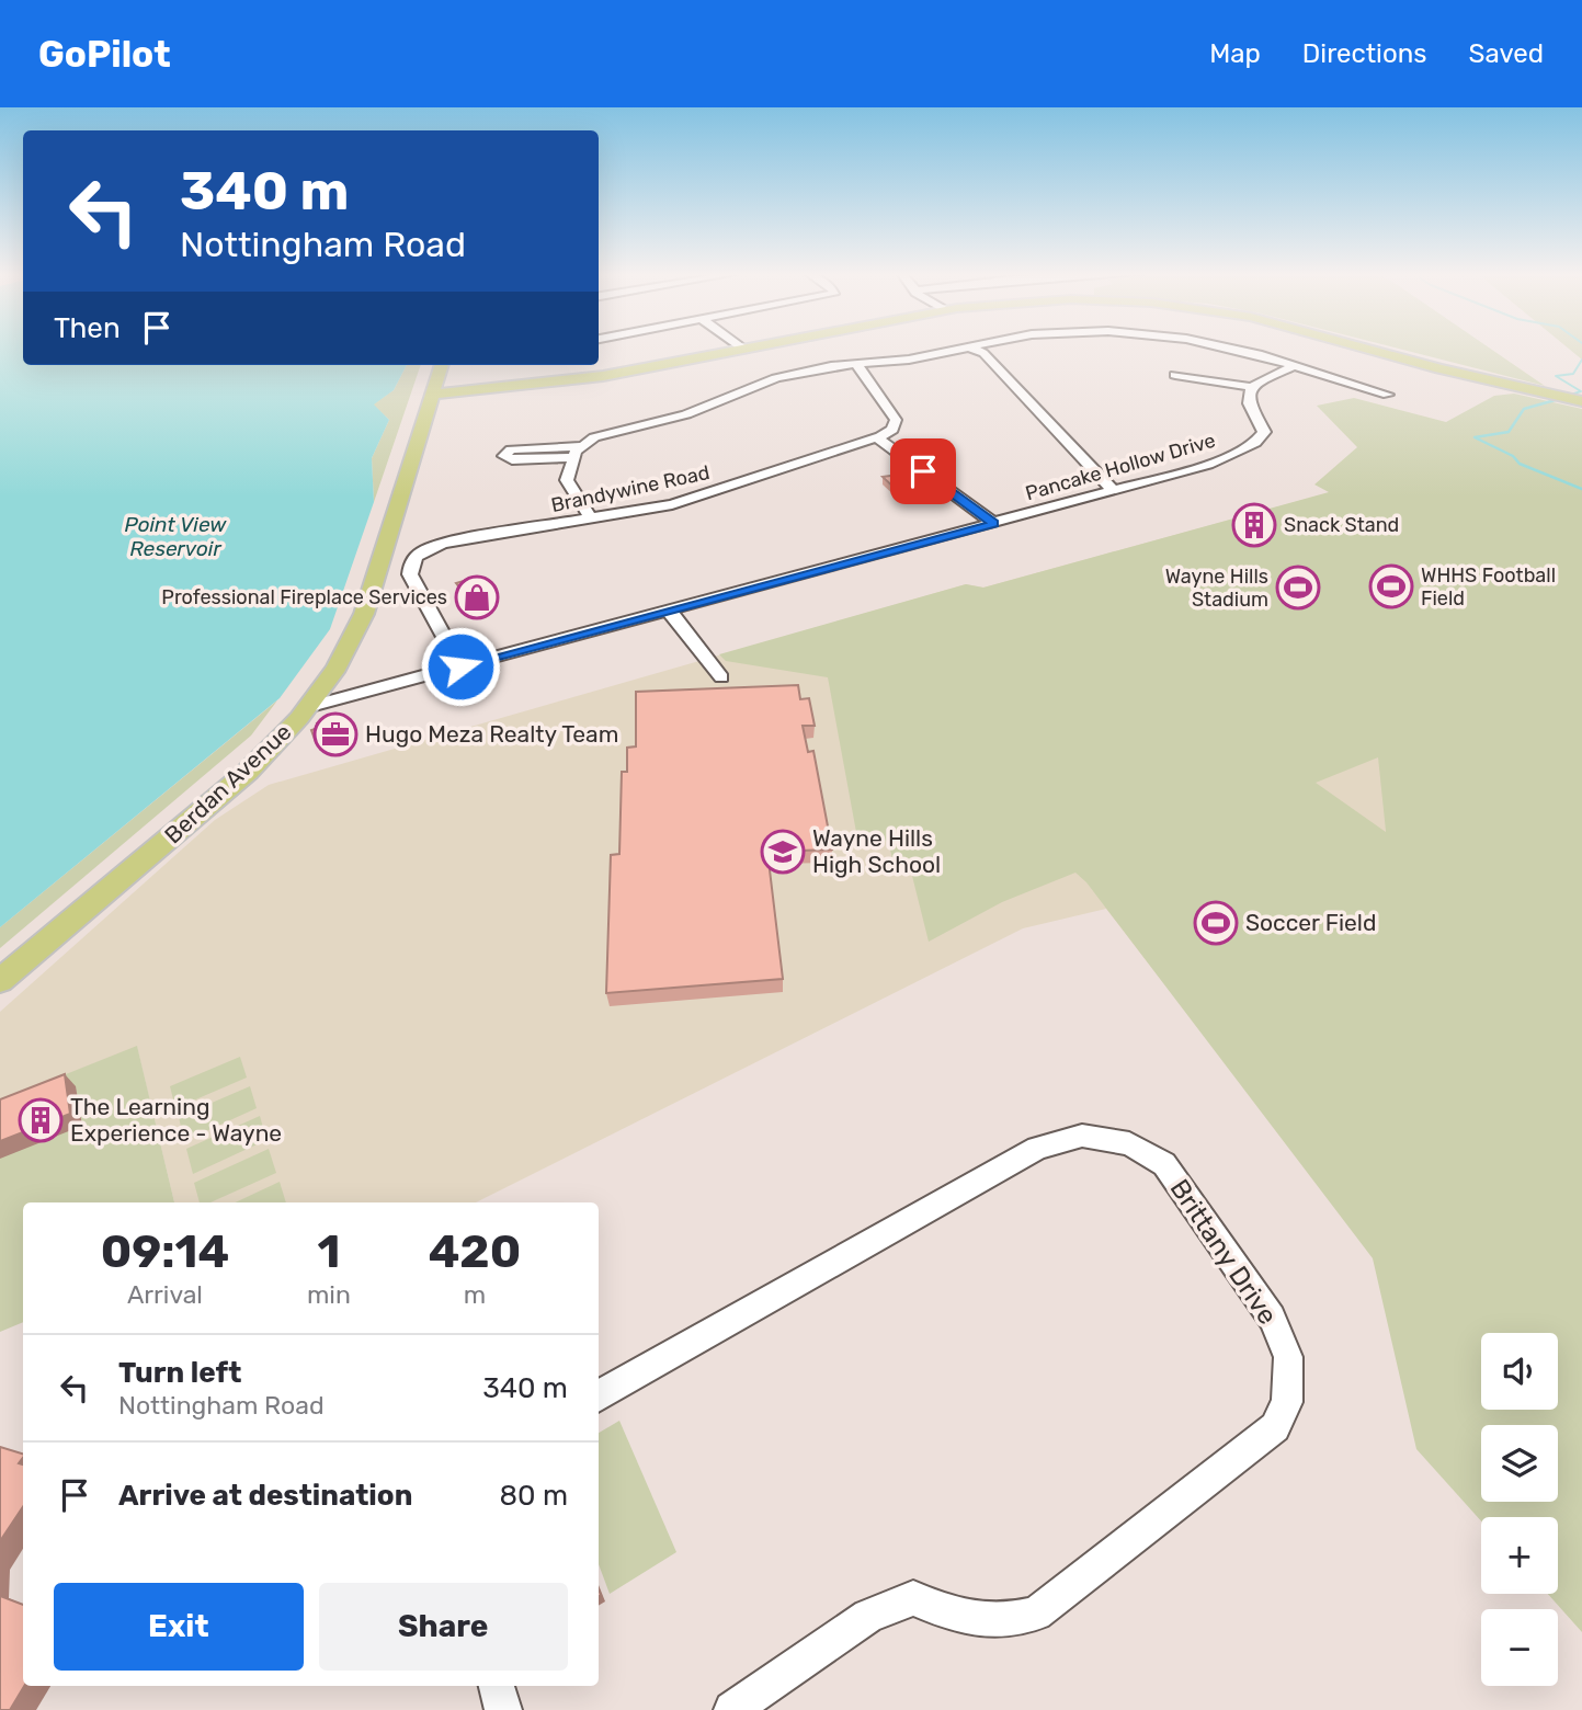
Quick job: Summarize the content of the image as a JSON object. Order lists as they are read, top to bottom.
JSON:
{
  "streets": {
    "main road": ["Berdan Avenue"],
    "street": ["Pancake Hollow Drive", "Brandywine Road", "Brittany Drive"]
  },
  "crossings": [
    ["Pancake Hollow Drive", "Brandywine Road"],
    ["Pancake Hollow Drive", "Berdan Avenue"]
  ],
  "water": ["Point View Reservoir"],
  "places": {
    "building": ["Snack Stand", "The Learning Experience - Wayne"],
    "sports": ["WHHS Football Field", "Wayne Hills Stadium", "Soccer Field"],
    "shop": ["Professional Fireplace Services"],
    "office": ["Hugo Meza Realty Team"],
    "school or university": ["Wayne Hills High School"]
  },
  "page": {
    "header": "GoPilot",
    "nav": ["Map", "Directions", "Saved"],
    "turn": ["340 m", "Nottingham Road"],
    "then": "Then",
    "eta": [
      "09:14",
      "Arrival",
      "1",
      "min",
      "420",
      "m"
    ],
    "map_buttons": ["+", "−"],
    "list": [
      {
        "name": "Turn left",
        "note": "Nottingham Road",
        "value": "340 m"
      },
      {
        "name": "Arrive at destination",
        "value": "80 m"
      }
    ],
    "buttons": ["Exit", "Share"]
  }
}
